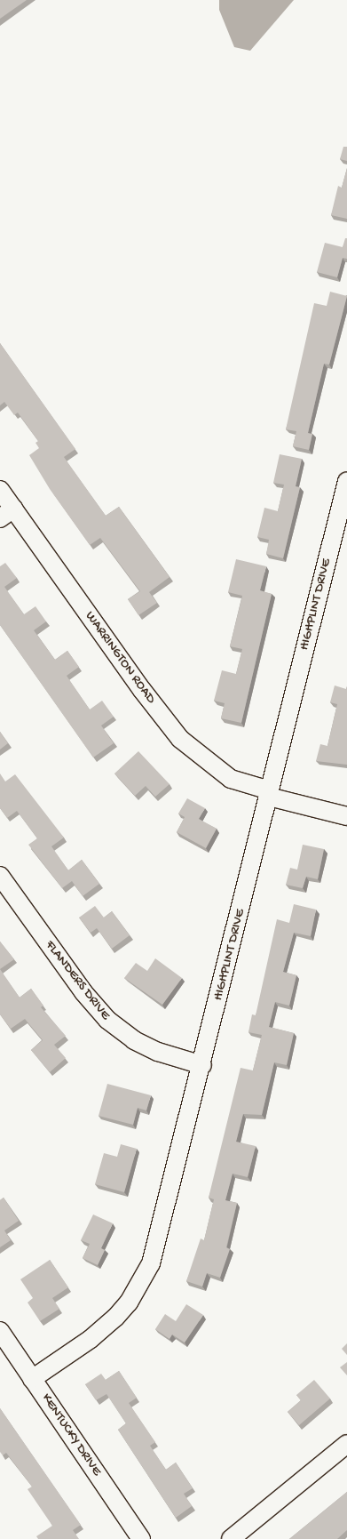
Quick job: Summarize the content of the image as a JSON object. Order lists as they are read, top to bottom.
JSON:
{
  "streets": {
    "street": [
      "HIGHPLINT DRIVE",
      "WARRINGTON ROAD",
      "FLANDERS DRIVE",
      "KENTUCKY DRIVE"
    ]
  },
  "crossings": [
    ["HIGHPLINT DRIVE", "WARRINGTON ROAD"],
    ["HIGHPLINT DRIVE", "FLANDERS DRIVE"],
    ["HIGHPLINT DRIVE", "KENTUCKY DRIVE"]
  ]
}
